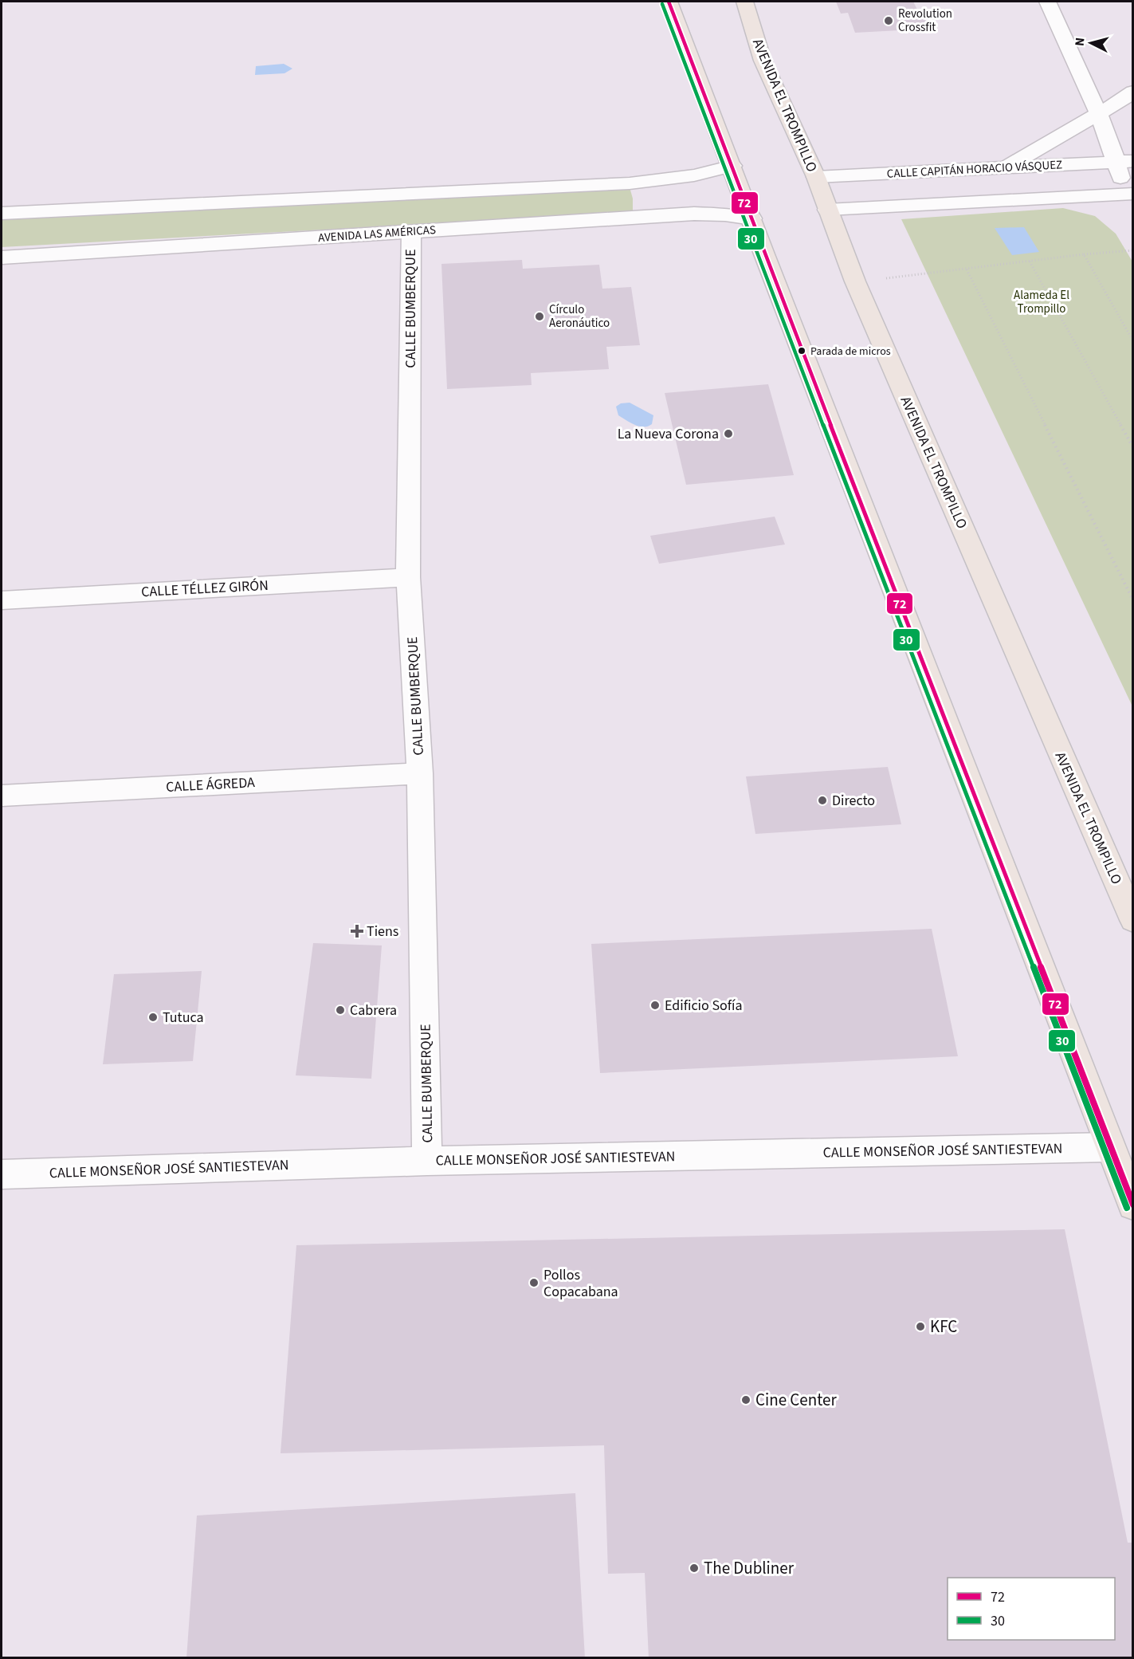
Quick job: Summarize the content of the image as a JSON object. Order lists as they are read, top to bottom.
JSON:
{
  "streets": {
    "main road": ["AVENIDA EL TROMPILLO"],
    "street": [
      "CALLE CAPITÁN HORACIO VÁSQUEZ",
      "AVENIDA LAS AMÉRICAS",
      "CALLE BUMBERQUE",
      "CALLE TÉLLEZ GIRÓN",
      "CALLE ÁGREDA",
      "CALLE MONSEÑOR JOSÉ SANTIESTEVAN"
    ]
  },
  "crossings": [
    ["AVENIDA EL TROMPILLO", "CALLE CAPITÁN HORACIO VÁSQUEZ"],
    ["AVENIDA LAS AMÉRICAS", "CALLE BUMBERQUE"],
    ["CALLE BUMBERQUE", "CALLE TÉLLEZ GIRÓN"],
    ["CALLE BUMBERQUE", "CALLE ÁGREDA"],
    ["CALLE BUMBERQUE", "CALLE MONSEÑOR JOSÉ SANTIESTEVAN"]
  ],
  "parks": ["Alameda El Trompillo"],
  "places": {
    "other": [
      "Revolution Crossfit",
      "Círculo Aeronáutico",
      "Parada de micros",
      "La Nueva Corona",
      "Directo",
      "Edificio Sofía",
      "Cabrera",
      "Tutuca",
      "Pollos Copacabana",
      "KFC",
      "Cine Center",
      "The Dubliner"
    ],
    "health": ["Tiens"]
  },
  "lines": ["transit line 72", "transit line 30"],
  "legend": ["72", "30"],
  "north": "left"
}
